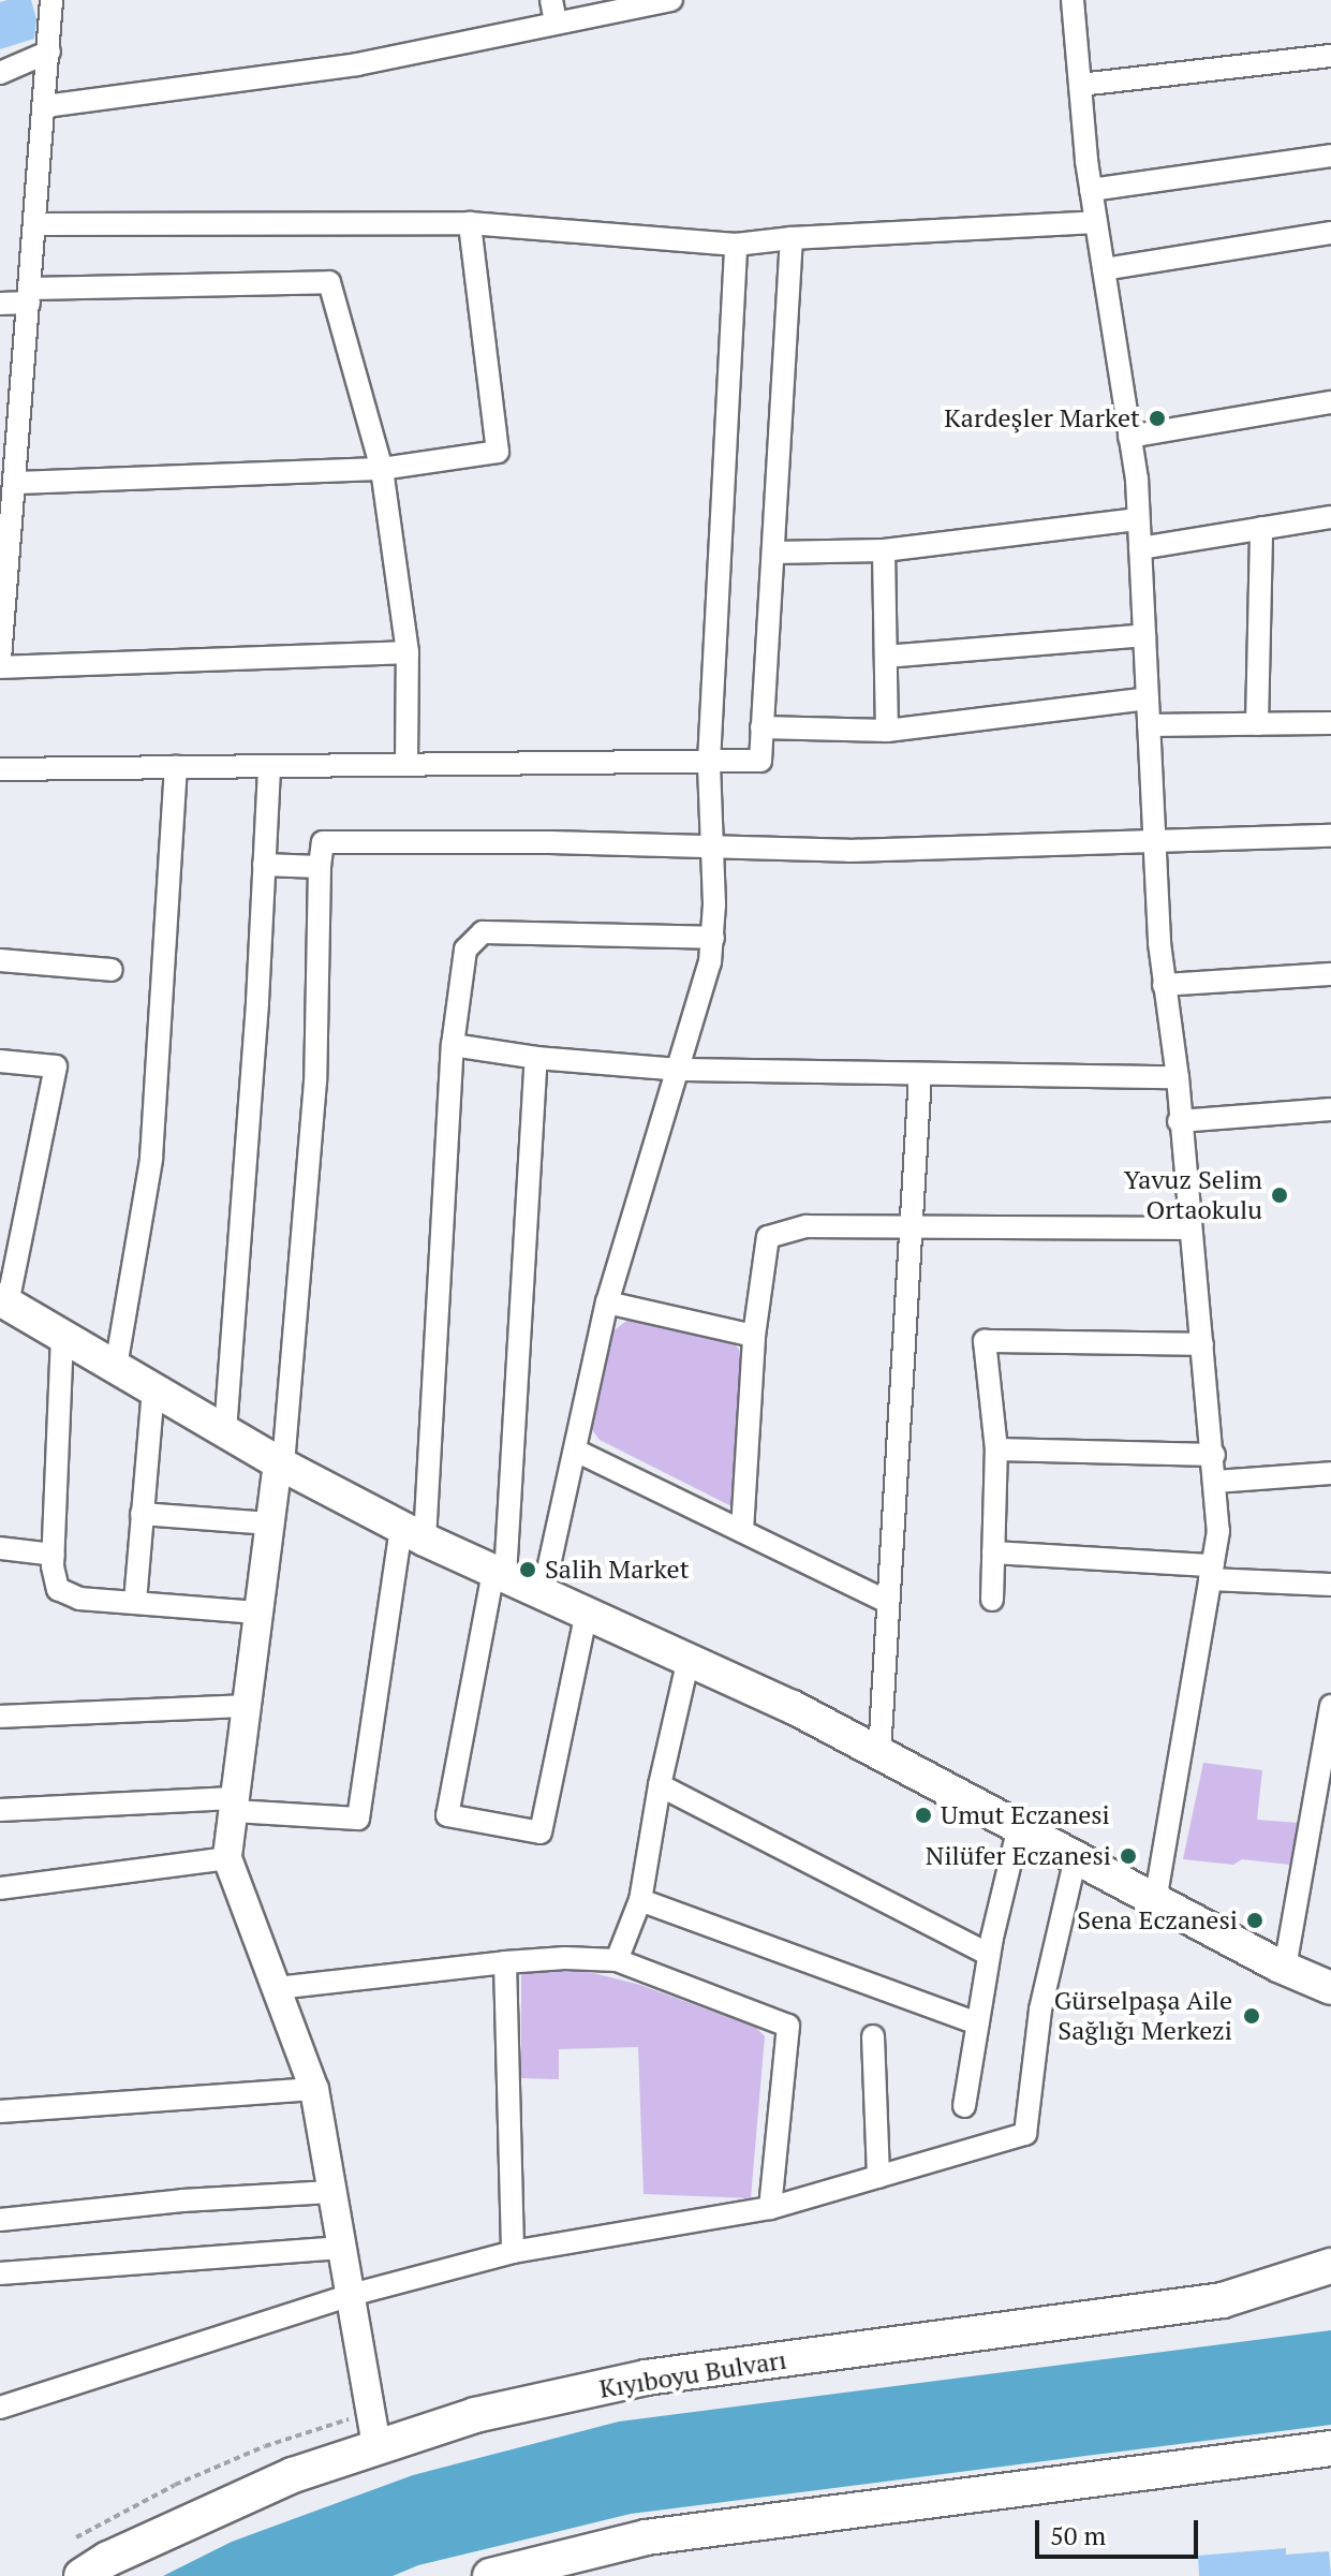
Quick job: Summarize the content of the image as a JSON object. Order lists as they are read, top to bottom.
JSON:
{
  "streets": {
    "main road": ["Kıyıboyu Bulvarı"]
  },
  "places": [
    "Kardeşler Market",
    "Yavuz Selim Ortaokulu",
    "Salih Market",
    "Umut Eczanesi",
    "Nilüfer Eczanesi",
    "Sena Eczanesi",
    "Gürselpaşa Aile Sağlığı Merkezi"
  ],
  "scale_bar": "50 m"
}
